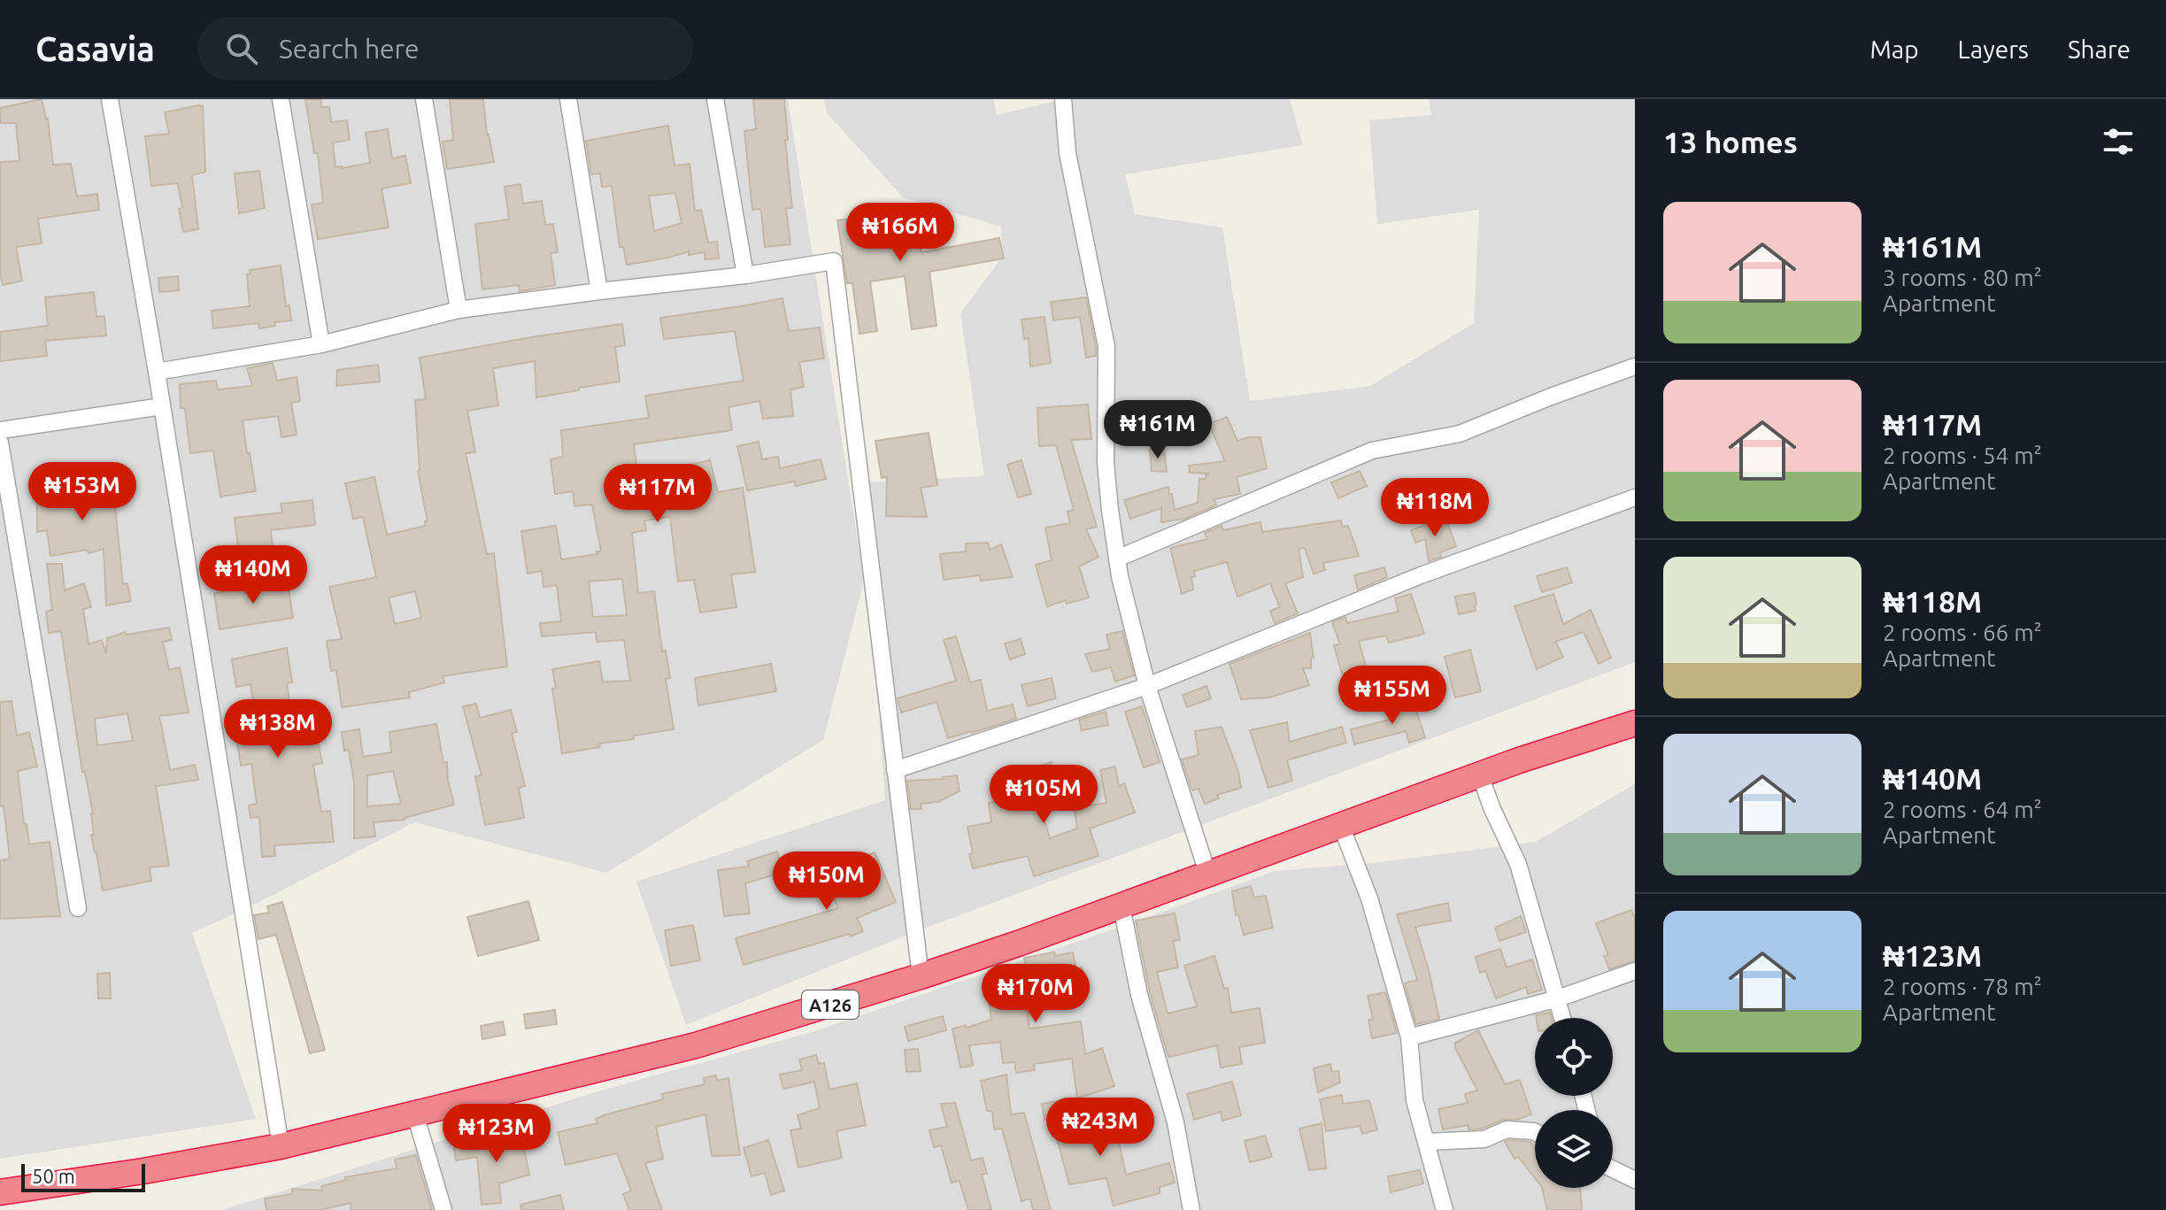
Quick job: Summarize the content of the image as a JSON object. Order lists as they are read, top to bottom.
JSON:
{
  "streets": {
    "highway": ["A126"]
  },
  "scale_bar": "50 m",
  "page": {
    "header": "Casavia",
    "search": "Search here",
    "nav": ["Map", "Layers", "Share"],
    "heading": "13 homes",
    "list": [
      {
        "name": "₦161M",
        "note": "3 rooms · 80 m² · Apartment"
      },
      {
        "name": "₦117M",
        "note": "2 rooms · 54 m² · Apartment"
      },
      {
        "name": "₦118M",
        "note": "2 rooms · 66 m² · Apartment"
      },
      {
        "name": "₦140M",
        "note": "2 rooms · 64 m² · Apartment"
      },
      {
        "name": "₦123M",
        "note": "2 rooms · 78 m² · Apartment"
      }
    ],
    "price": [
      "₦166M",
      "₦161M",
      "₦153M",
      "₦117M",
      "₦118M",
      "₦140M",
      "₦155M",
      "₦138M",
      "₦105M",
      "₦150M",
      "₦170M",
      "₦243M",
      "₦123M"
    ],
    "scale": "50 m"
  }
}
